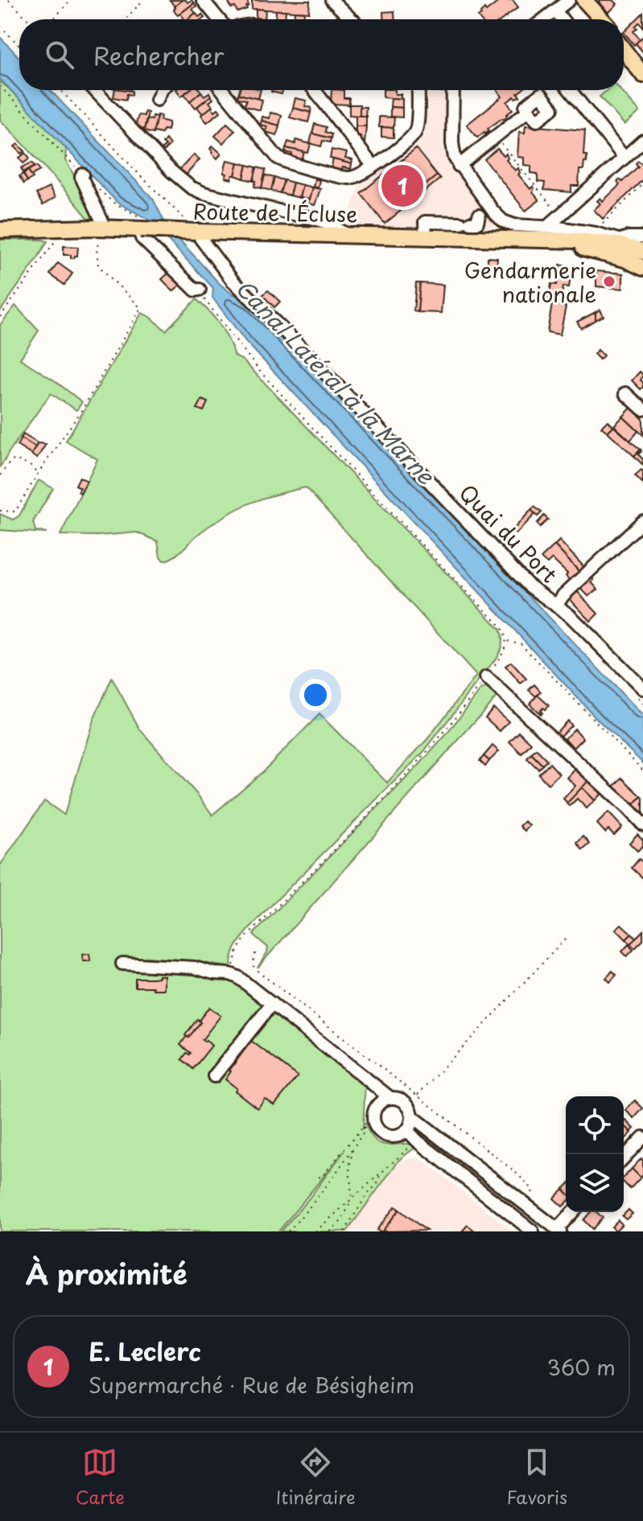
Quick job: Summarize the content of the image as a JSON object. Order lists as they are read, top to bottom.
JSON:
{
  "streets": {
    "main road": ["Route de l'Écluse"],
    "street": ["Quai du Port"]
  },
  "crossings": [
    ["Route de l'Écluse", "Quai du Port"]
  ],
  "water": ["Canal Latéral à la Marne"],
  "places": ["Gendarmerie nationale"],
  "page": {
    "search": "Rechercher",
    "pins": "1",
    "heading": "À proximité",
    "list": [
      {
        "mark": "1",
        "name": "E. Leclerc",
        "note": "Supermarché · Rue de Bésigheim",
        "value": "360 m"
      }
    ],
    "nav": ["Carte", "Itinéraire", "Favoris"]
  }
}
